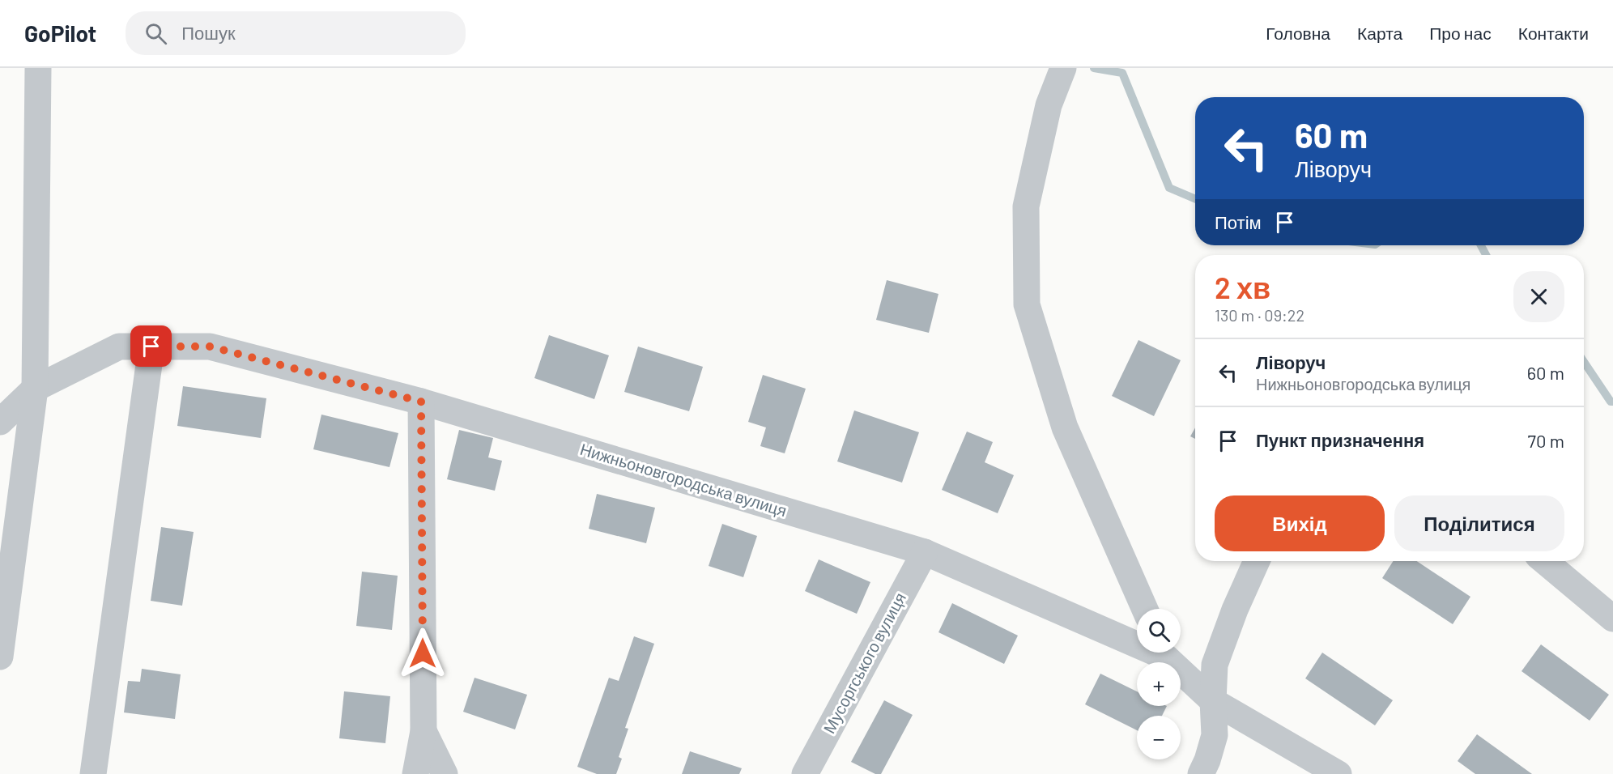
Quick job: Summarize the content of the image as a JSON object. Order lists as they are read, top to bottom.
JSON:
{
  "streets": {
    "street": ["Нижньоновгородська вулиця", "Мусоргського вулиця"]
  },
  "crossings": [
    ["Нижньоновгородська вулиця", "Мусоргського вулиця"]
  ],
  "page": {
    "header": "GoPilot",
    "search": "Пошук",
    "nav": [
      "Головна",
      "Карта",
      "Про нас",
      "Контакти"
    ],
    "turn": ["60 m", "Ліворуч"],
    "then": "Потім",
    "heading": ["2 хв", "130 m · 09:22"],
    "list": [
      {
        "name": "Ліворуч",
        "note": "Нижньоновгородська вулиця",
        "value": "60 m"
      },
      {
        "name": "Пункт призначення",
        "value": "70 m"
      }
    ],
    "buttons": ["Вихід", "Поділитися"],
    "map_buttons": ["+", "−"]
  }
}
